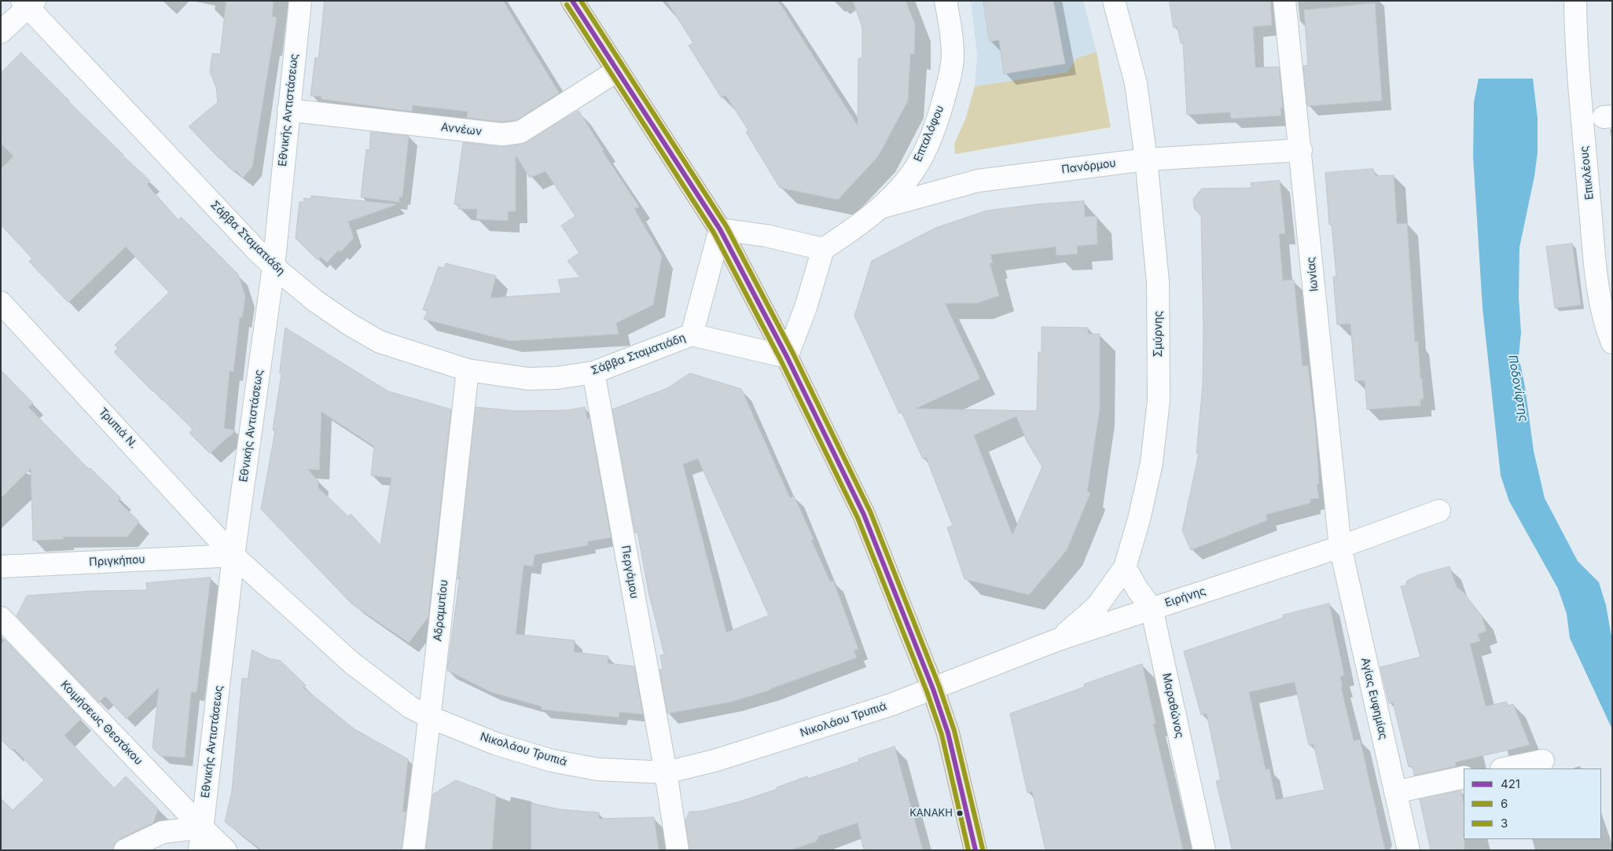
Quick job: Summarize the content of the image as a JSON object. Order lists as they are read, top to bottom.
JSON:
{
  "streets": {
    "street": [
      "Εθνικής Αντιστάσεως",
      "Αννέων",
      "Επταλόφου",
      "Πανόρμου",
      "Επικλέους",
      "Σάββα Σταματιάδη",
      "Ιωνίας",
      "Σμύρνης",
      "Τρυπιά Ν.",
      "Πριγκήπου",
      "Περγάμου",
      "Ειρήνης",
      "Αδραμυτίου",
      "Αγίας Ευφημίας",
      "Μαραθώνος",
      "Νικολάου Τρυπιά",
      "Κοιμήσεως Θεοτόκου"
    ]
  },
  "crossings": [
    ["Εθνικής Αντιστάσεως", "Αννέων"],
    ["Εθνικής Αντιστάσεως", "Σάββα Σταματιάδη"],
    ["Εθνικής Αντιστάσεως", "Τρυπιά Ν."],
    ["Εθνικής Αντιστάσεως", "Πριγκήπου"],
    ["Εθνικής Αντιστάσεως", "Νικολάου Τρυπιά"],
    ["Εθνικής Αντιστάσεως", "Κοιμήσεως Θεοτόκου"],
    ["Επταλόφου", "Πανόρμου"],
    ["Πανόρμου", "Ιωνίας"],
    ["Πανόρμου", "Σμύρνης"],
    ["Σάββα Σταματιάδη", "Περγάμου"],
    ["Σάββα Σταματιάδη", "Αδραμυτίου"],
    ["Ιωνίας", "Ειρήνης"],
    ["Ιωνίας", "Αγίας Ευφημίας"],
    ["Σμύρνης", "Ειρήνης"],
    ["Σμύρνης", "Μαραθώνος"],
    ["Τρυπιά Ν.", "Πριγκήπου"],
    ["Τρυπιά Ν.", "Νικολάου Τρυπιά"],
    ["Πριγκήπου", "Νικολάου Τρυπιά"],
    ["Περγάμου", "Νικολάου Τρυπιά"],
    ["Ειρήνης", "Αγίας Ευφημίας"],
    ["Ειρήνης", "Μαραθώνος"],
    ["Ειρήνης", "Νικολάου Τρυπιά"],
    ["Αδραμυτίου", "Νικολάου Τρυπιά"]
  ],
  "water": ["Ποδονίφτης"],
  "places": ["ΚΑΝΑΚΗ"],
  "lines": ["transit line 421", "transit line 3", "transit line 6"],
  "legend": ["421", "6", "3"]
}
